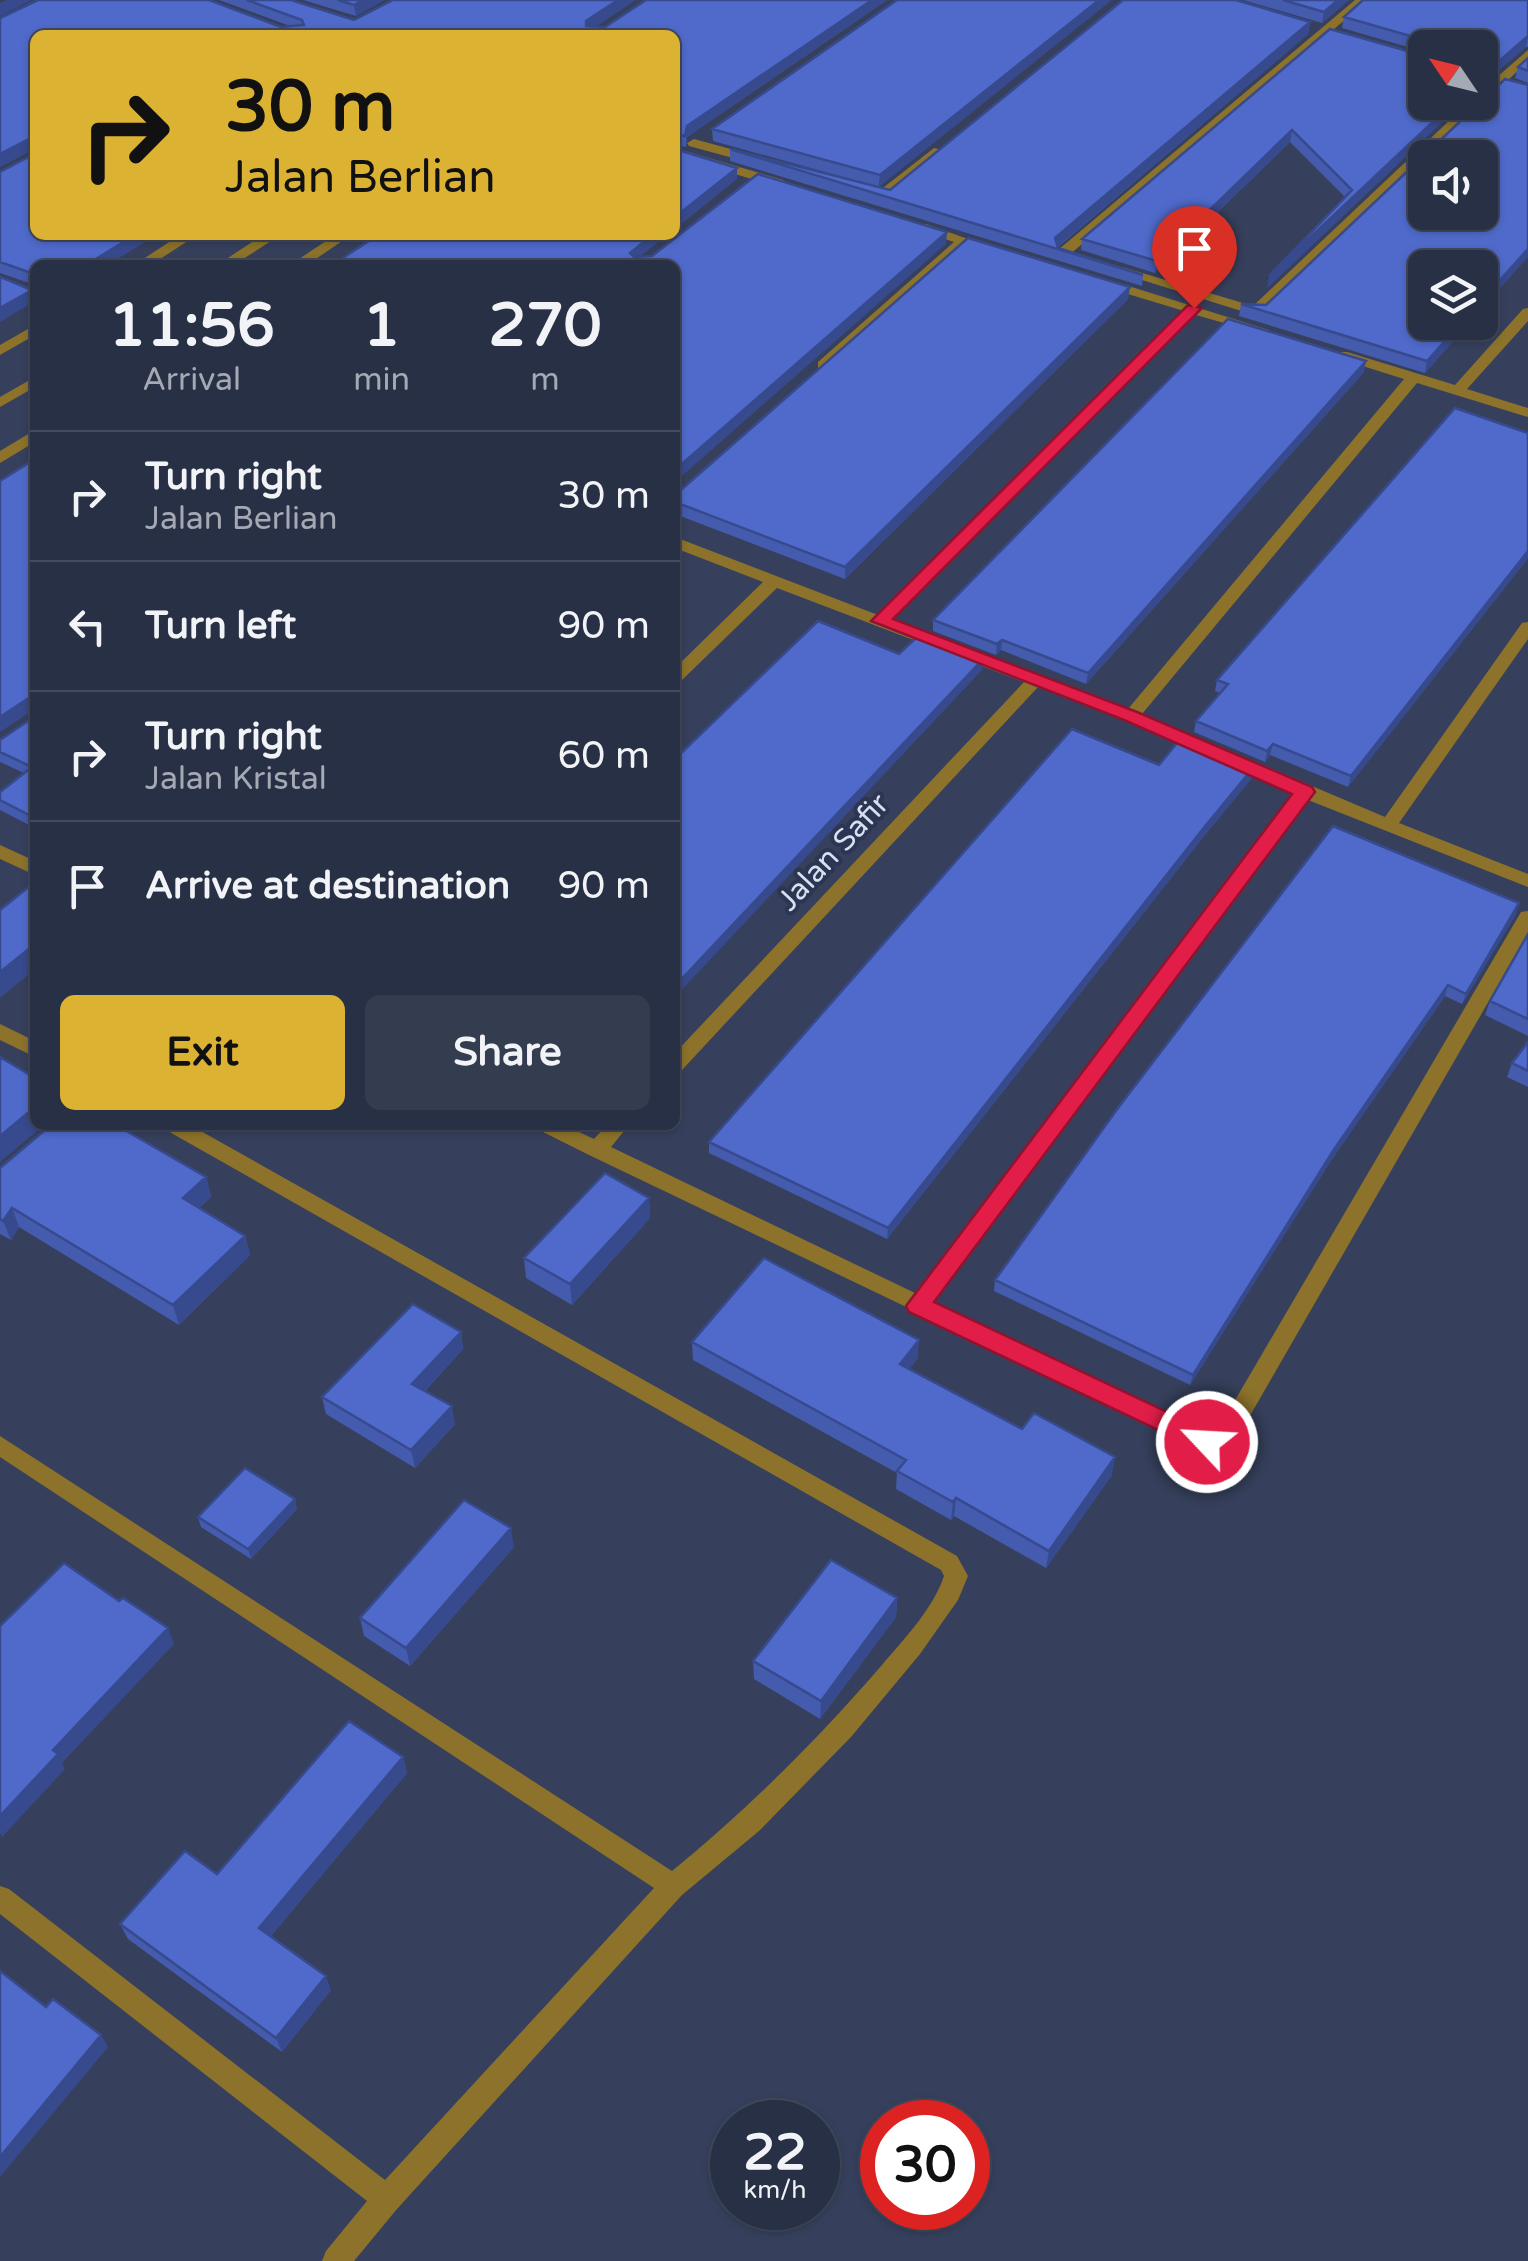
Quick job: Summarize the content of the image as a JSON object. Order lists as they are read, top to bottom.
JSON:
{
  "streets": {
    "street": ["Jalan Safir"]
  },
  "north": "top left",
  "page": {
    "turn": ["30 m", "Jalan Berlian"],
    "eta": [
      "11:56",
      "Arrival",
      "1",
      "min",
      "270",
      "m"
    ],
    "list": [
      {
        "name": "Turn right",
        "note": "Jalan Berlian",
        "value": "30 m"
      },
      {
        "name": "Turn left",
        "value": "90 m"
      },
      {
        "name": "Turn right",
        "note": "Jalan Kristal",
        "value": "60 m"
      },
      {
        "name": "Arrive at destination",
        "value": "90 m"
      }
    ],
    "buttons": ["Exit", "Share"],
    "speed": "22 km/h",
    "limit": "30"
  }
}
